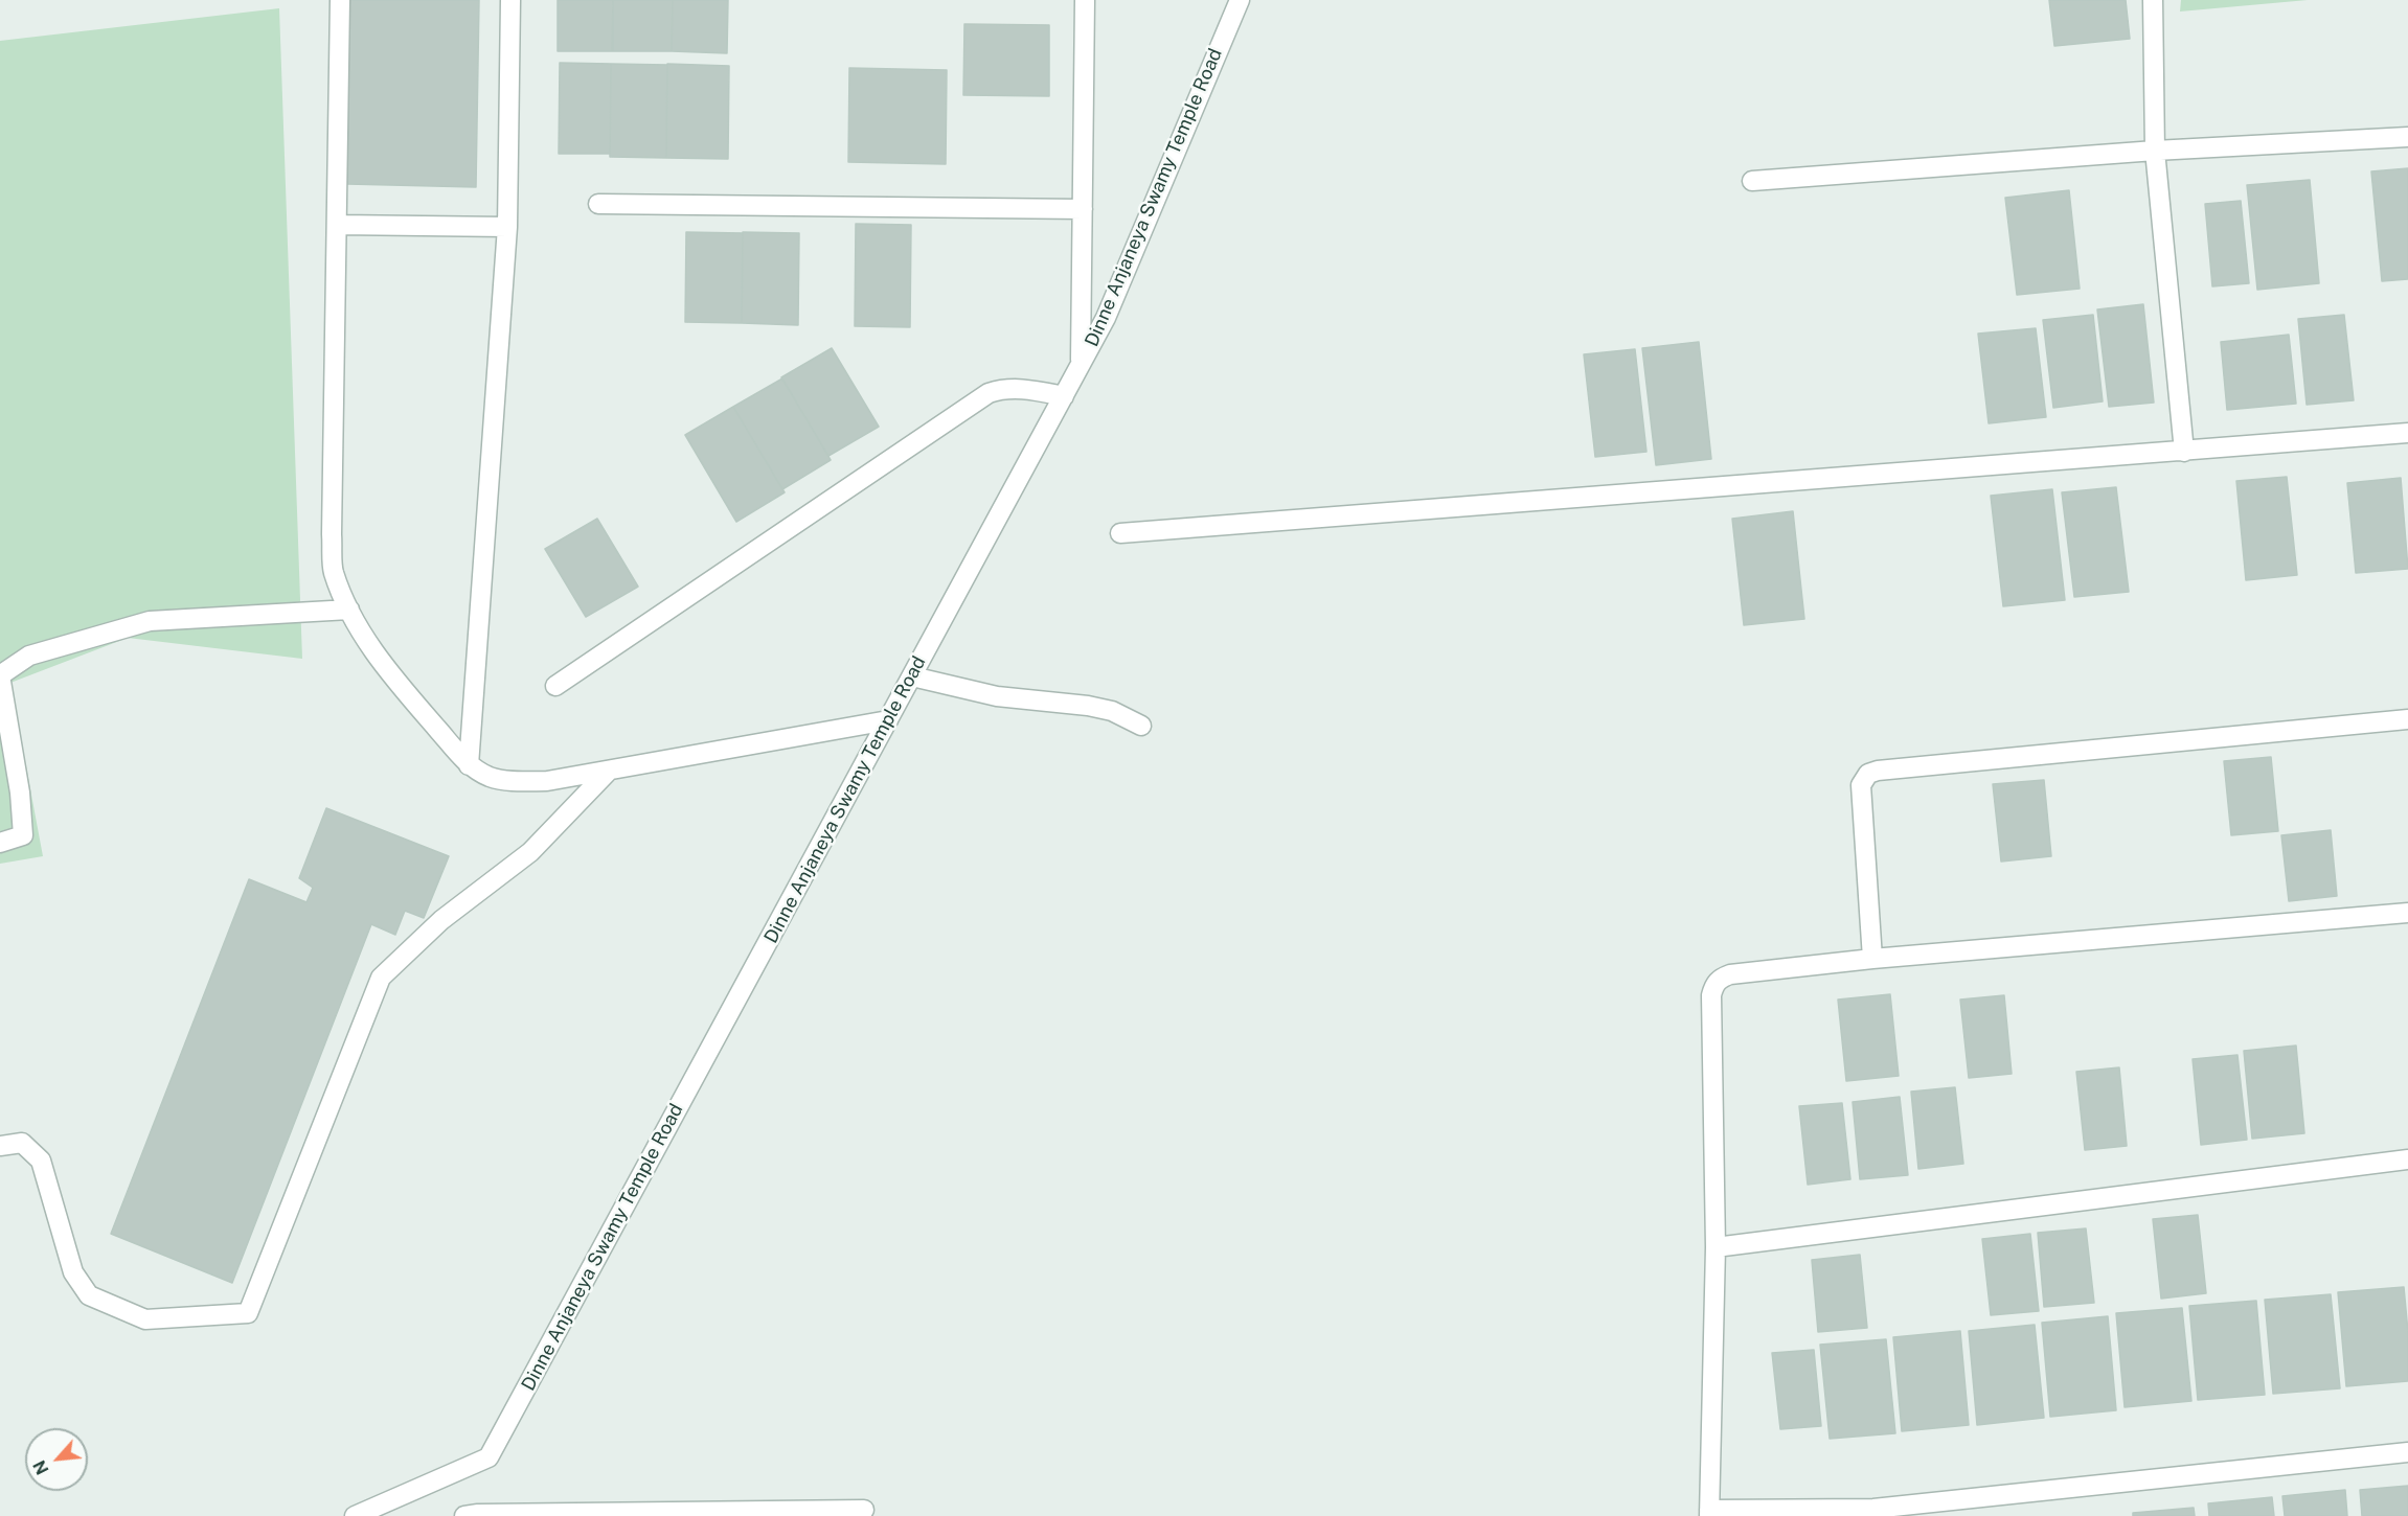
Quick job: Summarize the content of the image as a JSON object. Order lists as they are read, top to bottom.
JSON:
{
  "streets": {
    "street": ["Dinne Anjaneya Swamy Temple Road"]
  },
  "north": "bottom left"
}
